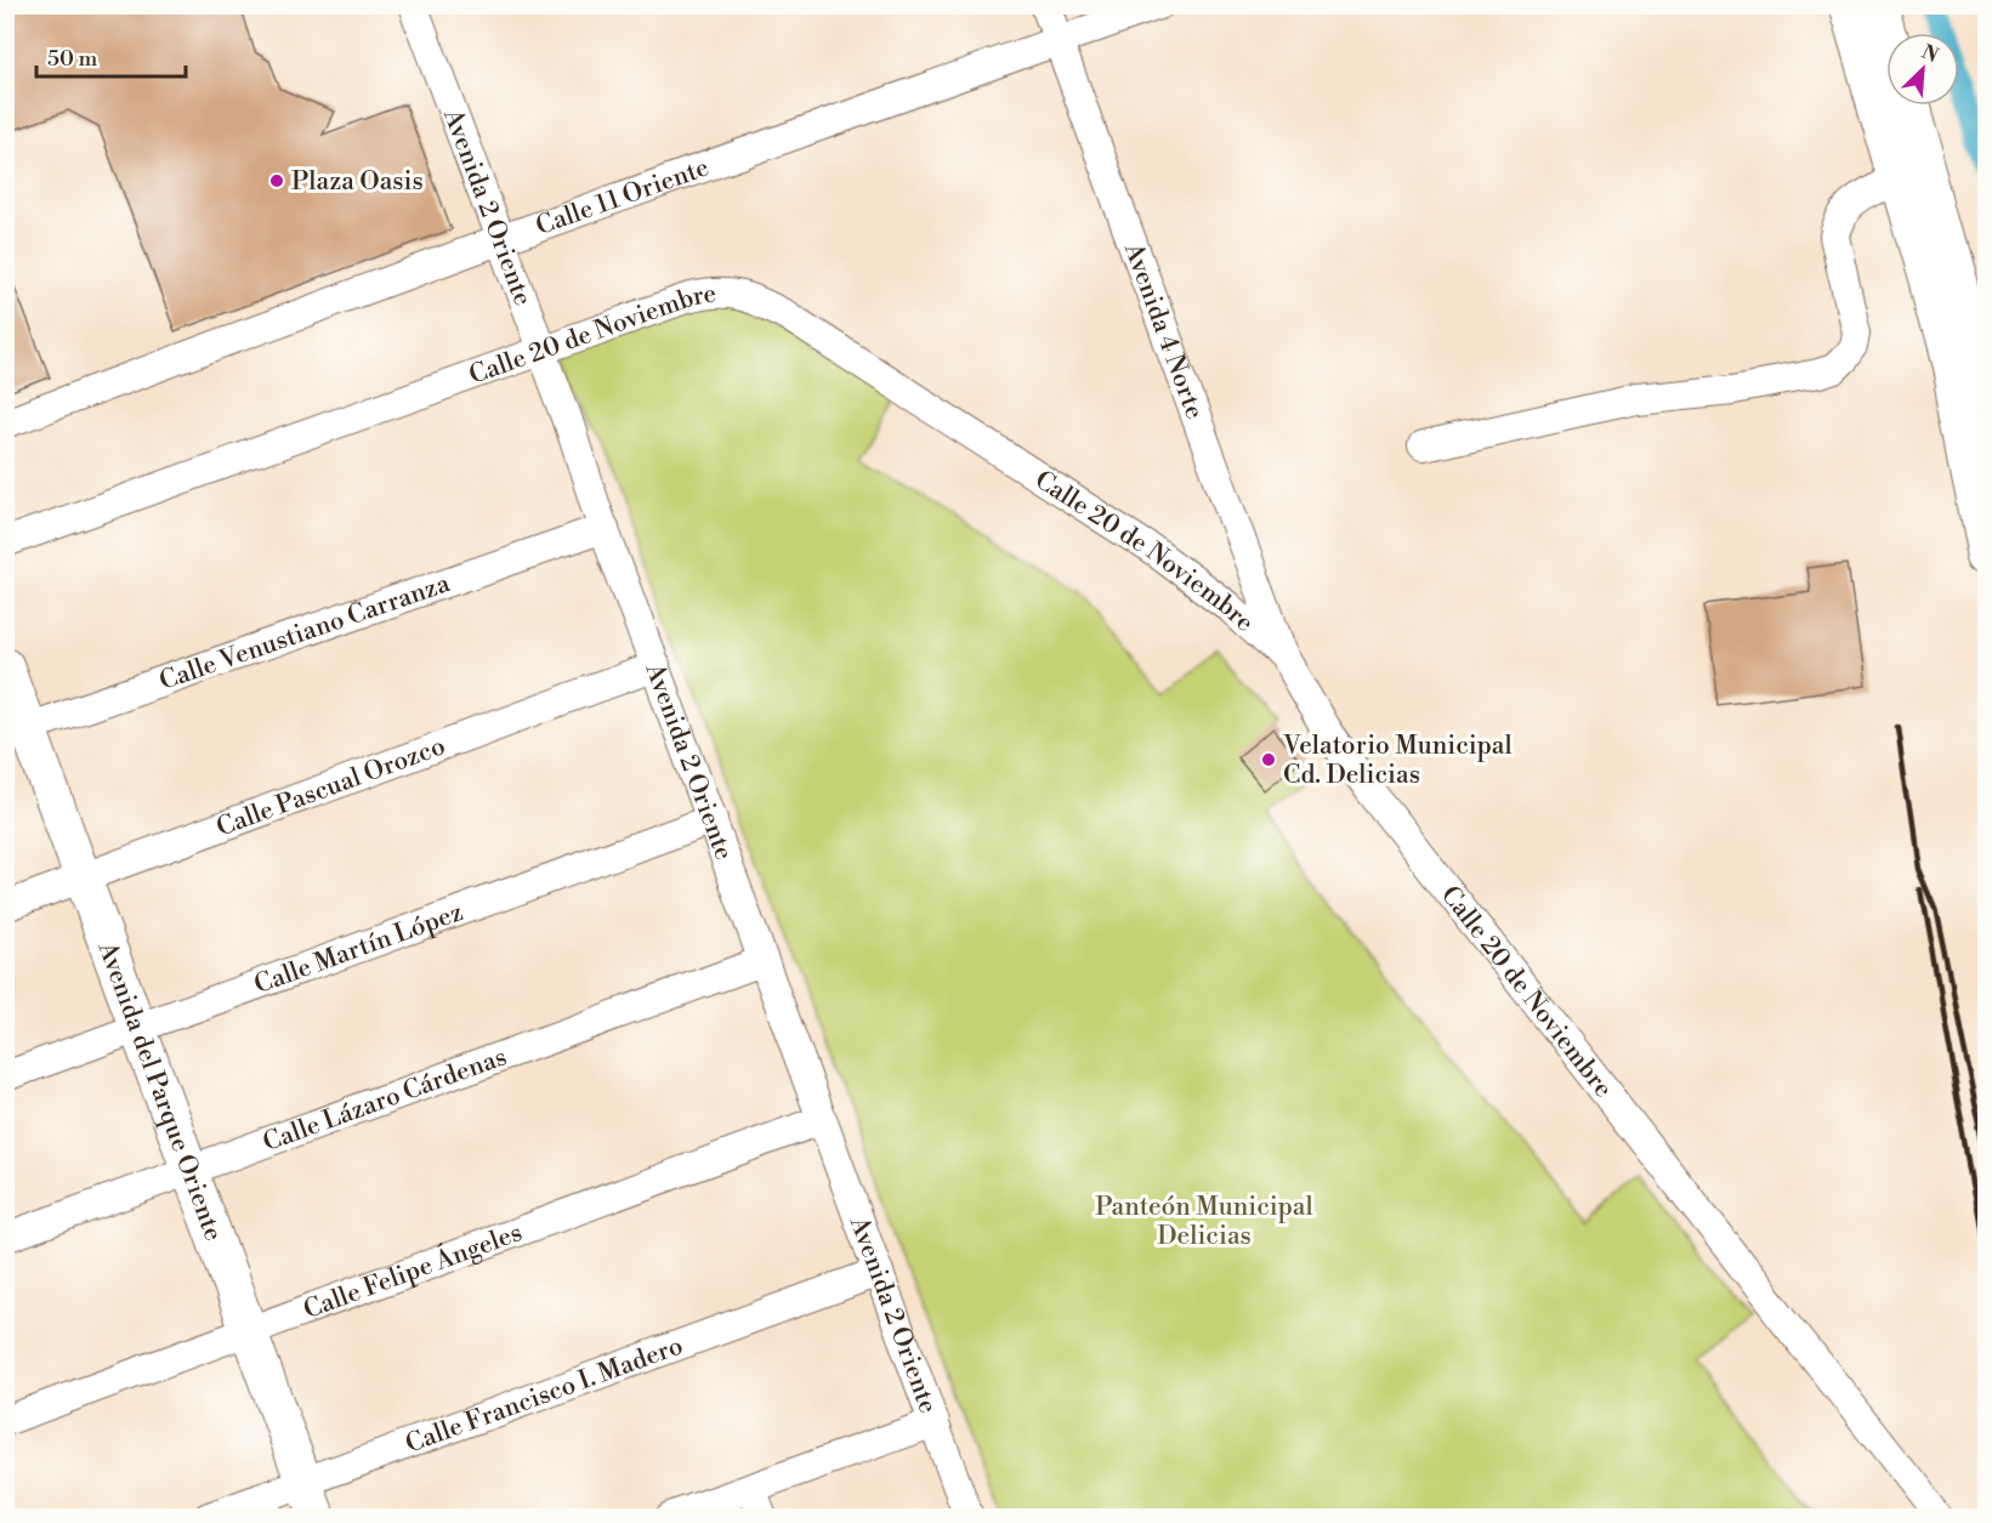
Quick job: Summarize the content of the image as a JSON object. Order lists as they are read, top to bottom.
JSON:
{
  "streets": {
    "main road": ["Avenida del Parque Oriente"],
    "street": [
      "Calle 11 Oriente",
      "Avenida 2 Oriente",
      "Avenida 4 Norte",
      "Calle 20 de Noviembre",
      "Calle Venustiano Carranza",
      "Calle Pascual Orozco",
      "Calle Martín López",
      "Calle Lázaro Cárdenas",
      "Calle Felipe Ángeles",
      "Calle Francisco I. Madero"
    ]
  },
  "crossings": [
    ["Calle 11 Oriente", "Avenida 2 Oriente"],
    ["Calle 11 Oriente", "Avenida 4 Norte"],
    ["Avenida 2 Oriente", "Calle 20 de Noviembre"],
    ["Avenida 2 Oriente", "Calle Venustiano Carranza"],
    ["Avenida 2 Oriente", "Calle Pascual Orozco"],
    ["Avenida 2 Oriente", "Calle Martín López"],
    ["Avenida 2 Oriente", "Calle Lázaro Cárdenas"],
    ["Avenida 2 Oriente", "Calle Felipe Ángeles"],
    ["Avenida 2 Oriente", "Calle Francisco I. Madero"],
    ["Avenida 4 Norte", "Calle 20 de Noviembre"],
    ["Calle Venustiano Carranza", "Avenida del Parque Oriente"],
    ["Calle Pascual Orozco", "Avenida del Parque Oriente"],
    ["Calle Martín López", "Avenida del Parque Oriente"],
    ["Avenida del Parque Oriente", "Calle Lázaro Cárdenas"],
    ["Avenida del Parque Oriente", "Calle Felipe Ángeles"],
    ["Avenida del Parque Oriente", "Calle Francisco I. Madero"]
  ],
  "parks": ["Panteón Municipal Delicias"],
  "places": ["Plaza Oasis", "Velatorio Municipal Cd. Delicias"],
  "scale_bar": "50 m",
  "north": "top right"
}
